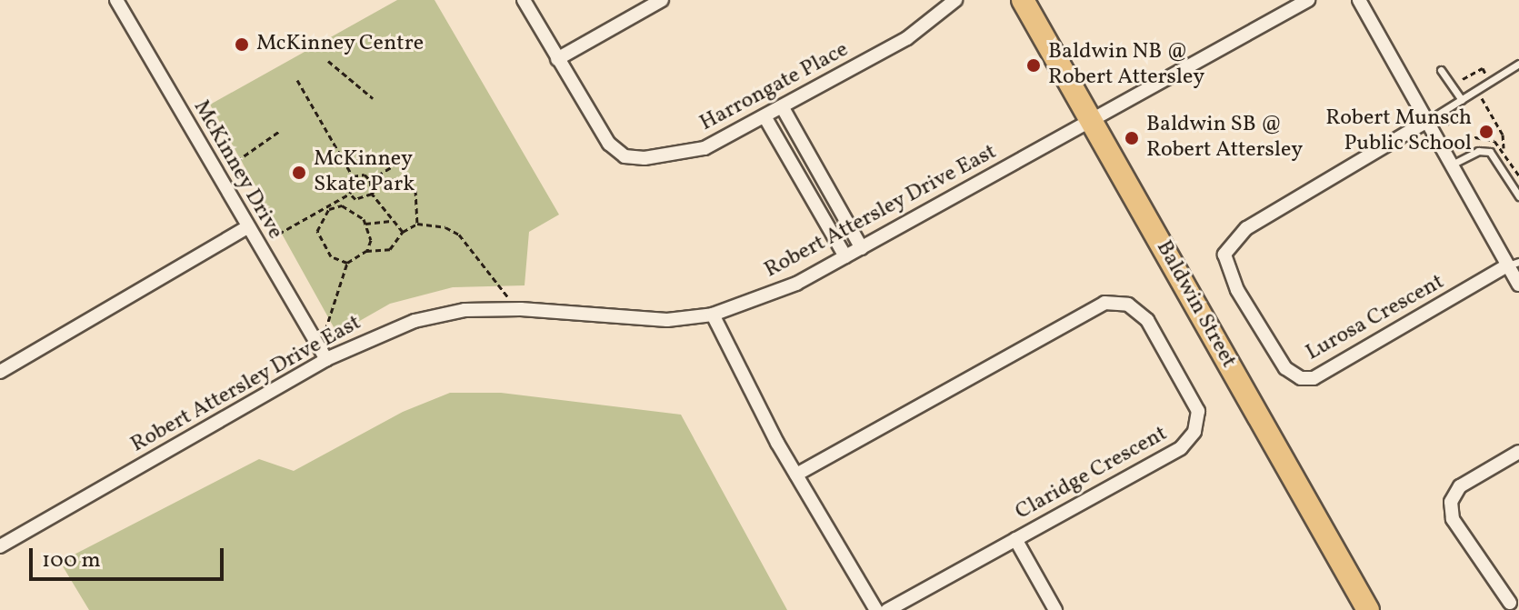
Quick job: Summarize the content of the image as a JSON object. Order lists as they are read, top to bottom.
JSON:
{
  "streets": {
    "main road": ["Baldwin Street"],
    "street": [
      "Harrongate Place",
      "McKinney Drive",
      "Robert Attersley Drive East",
      "Lurosa Crescent",
      "Claridge Crescent"
    ]
  },
  "crossings": [
    ["McKinney Drive", "Robert Attersley Drive East"],
    ["Robert Attersley Drive East", "Baldwin Street"]
  ],
  "places": [
    "McKinney Centre",
    "Baldwin NB @ Robert Attersley",
    "Robert Munsch Public School",
    "Baldwin SB @ Robert Attersley",
    "McKinney Skate Park"
  ],
  "scale_bar": "100 m"
}
